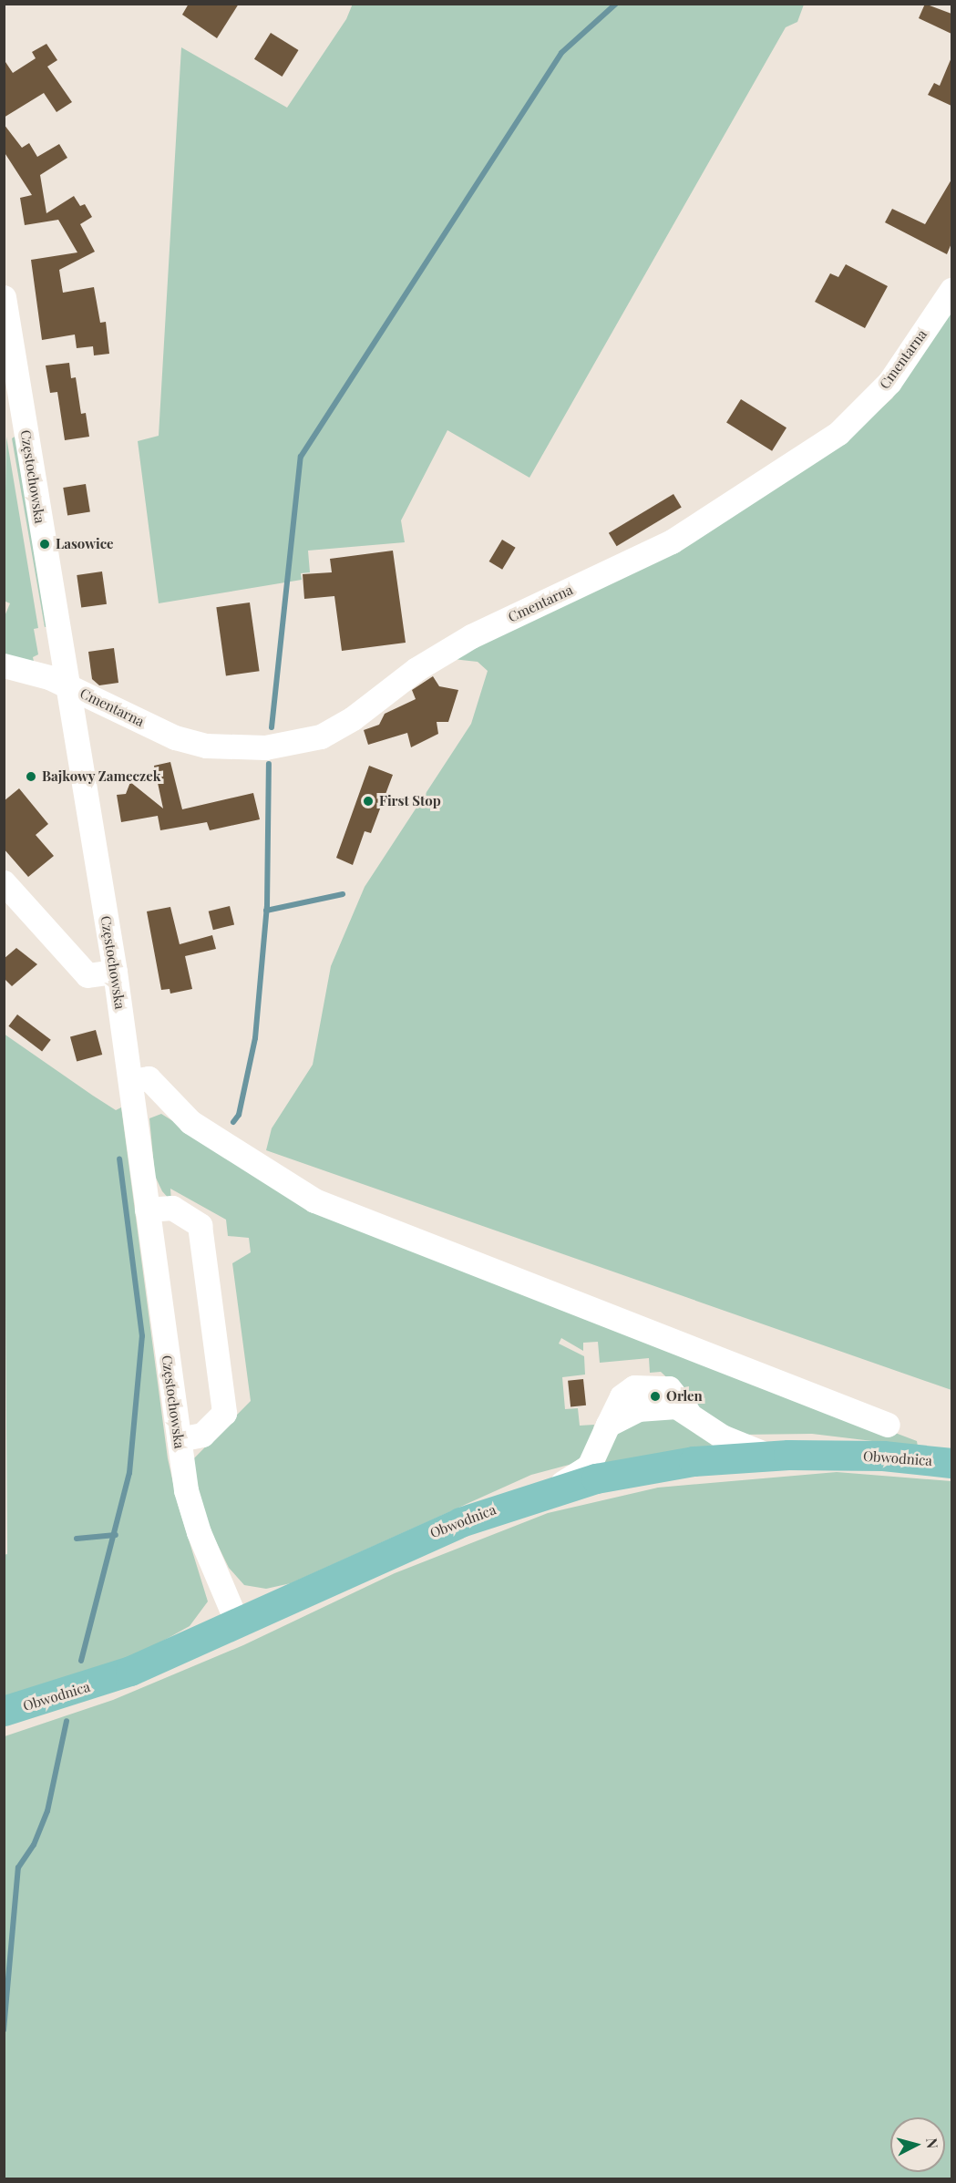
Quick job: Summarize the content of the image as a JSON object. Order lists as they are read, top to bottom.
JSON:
{
  "streets": {
    "main road": ["Obwodnica"],
    "street": ["Cmentarna", "Częstochowska"]
  },
  "crossings": [
    ["Cmentarna", "Częstochowska"],
    ["Częstochowska", "Obwodnica"]
  ],
  "places": [
    "Lasowice",
    "Bajkowy Zameczek",
    "First Stop",
    "Orlen"
  ],
  "north": "right"
}
